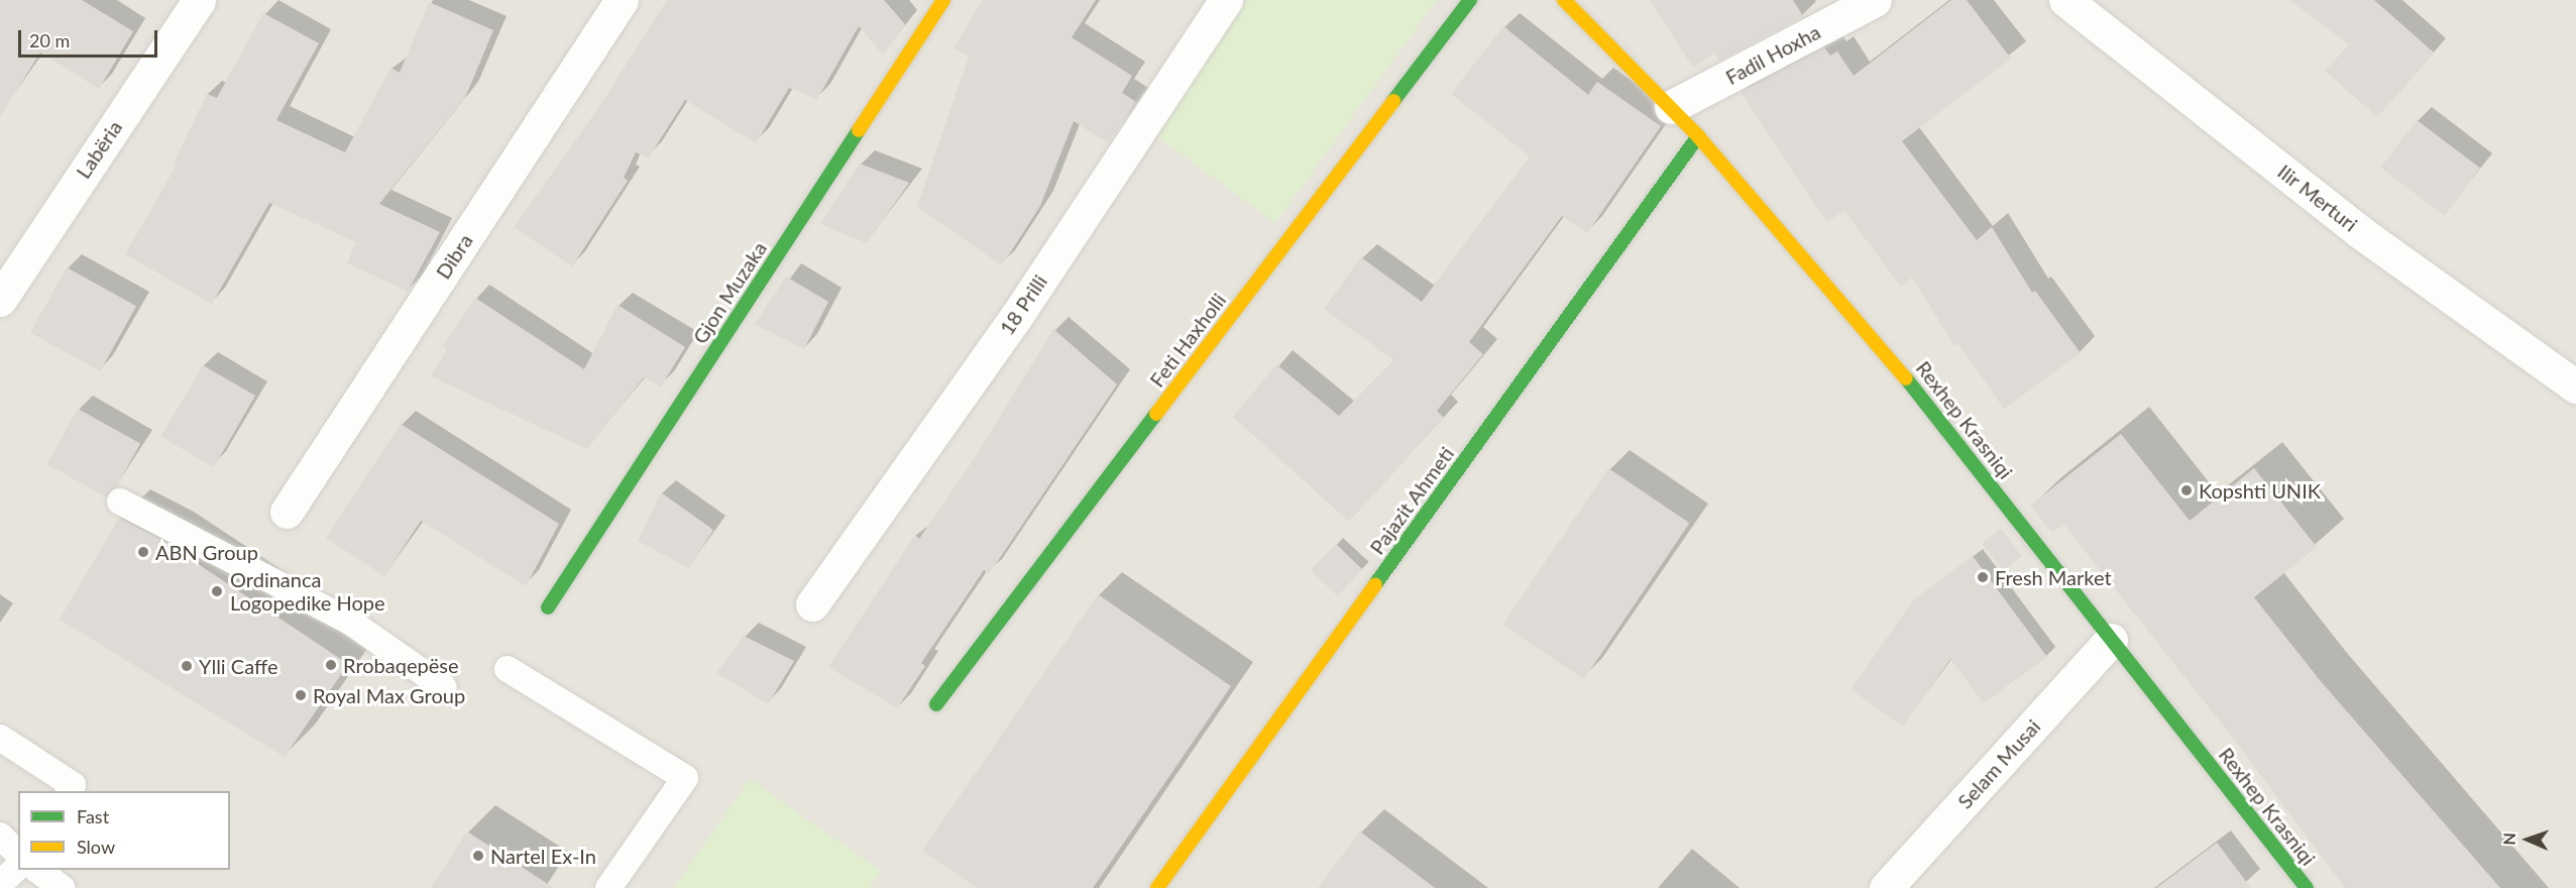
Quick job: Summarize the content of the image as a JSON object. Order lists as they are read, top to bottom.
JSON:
{
  "streets": {
    "street": [
      "Fadil Hoxha",
      "Labëria",
      "Ilir Merturi",
      "Dibra",
      "Gjon Muzaka",
      "18 Prilli",
      "Feti Haxholli",
      "Rexhep Krasniqi",
      "Pajazit Ahmeti",
      "Selam Musai"
    ]
  },
  "crossings": [
    ["Fadil Hoxha", "Rexhep Krasniqi"],
    ["Rexhep Krasniqi", "Pajazit Ahmeti"],
    ["Rexhep Krasniqi", "Selam Musai"]
  ],
  "places": [
    "Kopshti UNIK",
    "ABN Group",
    "Fresh Market",
    "Ordinanca Logopedike Hope",
    "Rrobaqepëse",
    "Ylli Caffe",
    "Royal Max Group",
    "Nartel Ex-In"
  ],
  "legend": ["Fast", "Slow"],
  "scale_bar": "20 m",
  "north": "left"
}
